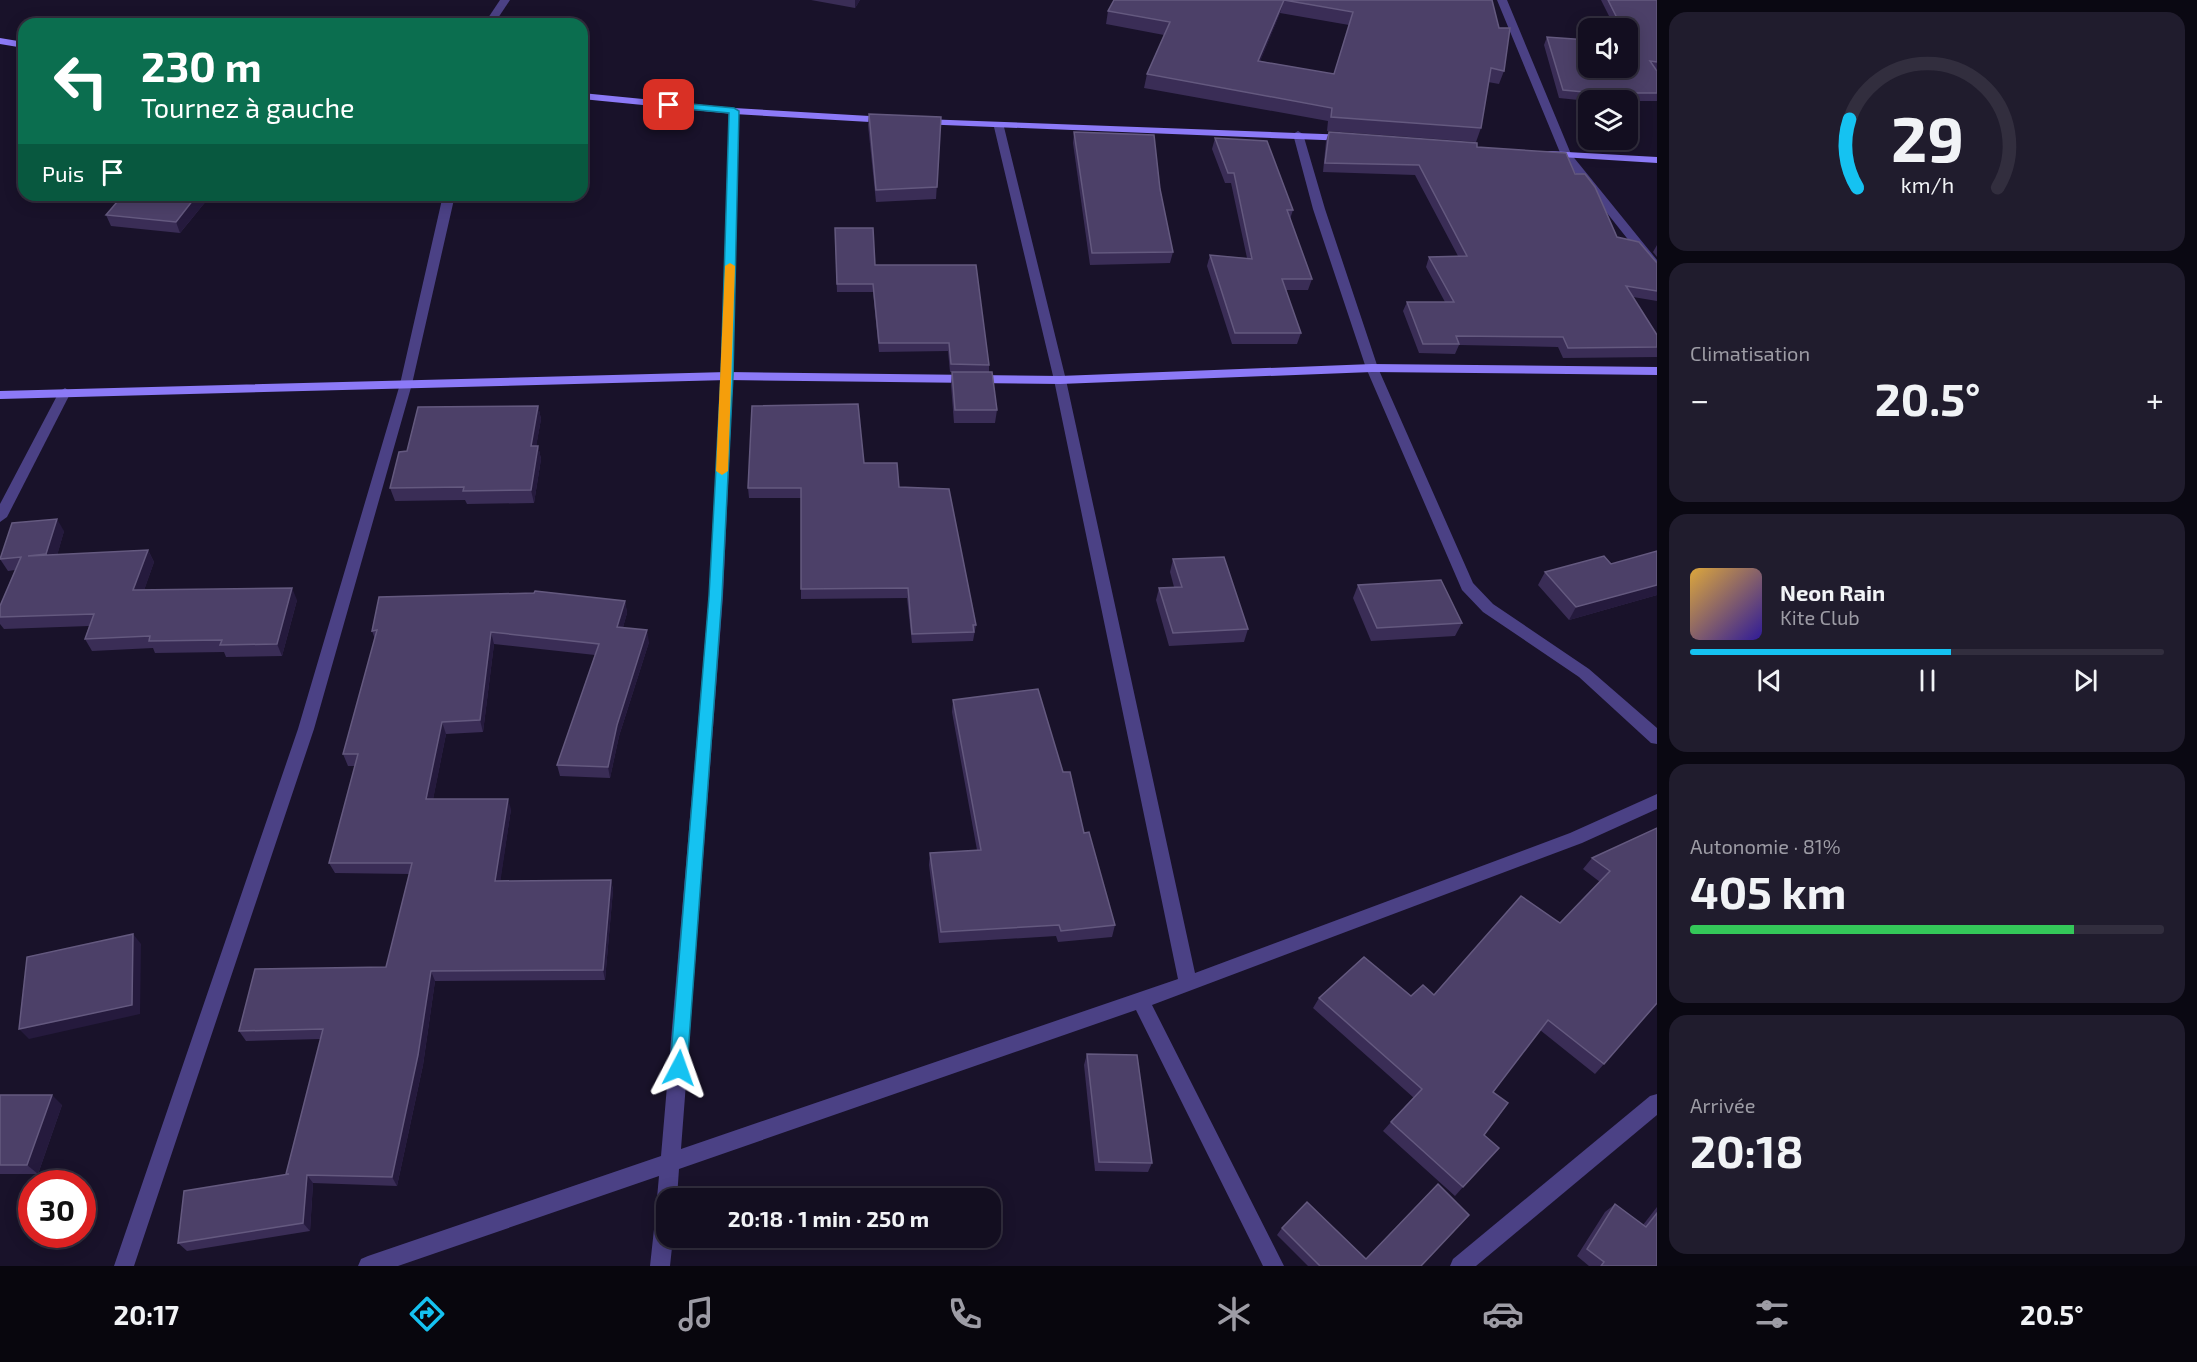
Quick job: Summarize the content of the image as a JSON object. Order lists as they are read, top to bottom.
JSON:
{
  "page": {
    "turn": ["230 m", "Tournez à gauche"],
    "then": "Puis",
    "tile": [
      "Climatisation",
      ["Autonomie · 81%", "405 km"],
      ["Arrivée", "20:18"]
    ],
    "heat": ["−", "20.5°", "+"],
    "song": ["Neon Rain", "Kite Club"],
    "limit": "30",
    "trip": "20:18 · 1 min · 250 m",
    "tabs": ["20:17", "20.5°"],
    "gauge": ["29", "km/h"]
  }
}
